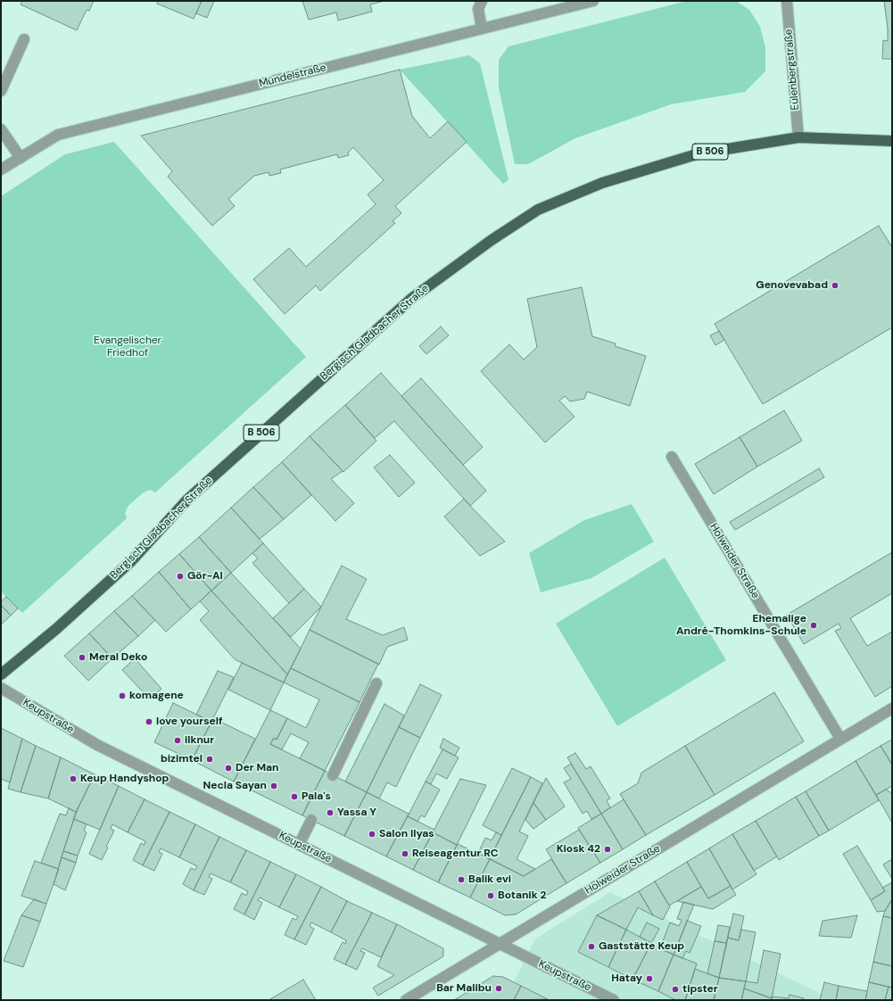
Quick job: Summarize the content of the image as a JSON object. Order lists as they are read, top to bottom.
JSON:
{
  "streets": {
    "main road": ["B 506", "Bergisch Gladbacher Straße"],
    "street": [
      "Eulenbergstraße",
      "Mündelstraße",
      "Holweider Straße",
      "Keupstraße"
    ]
  },
  "crossings": [
    ["Eulenbergstraße", "Bergisch Gladbacher Straße"],
    ["Holweider Straße", "Keupstraße"]
  ],
  "parks": ["Evangelischer Friedhof"],
  "places": [
    "Genovevabad",
    "Gör-Al",
    "Ehemalige André-Thomkins-Schule",
    "Meral Deko",
    "komagene",
    "love yourself",
    "ilknur",
    "bizimtel",
    "Der Man",
    "Keup Handyshop",
    "Necla Sayan",
    "Pala's",
    "Yassa Y",
    "Salon Ilyas",
    "Kiosk 42",
    "Reiseagentur RC",
    "Balik evi",
    "Botanik 2",
    "Gaststätte Keup",
    "Hatay",
    "Bar Malibu",
    "tipster"
  ]
}
